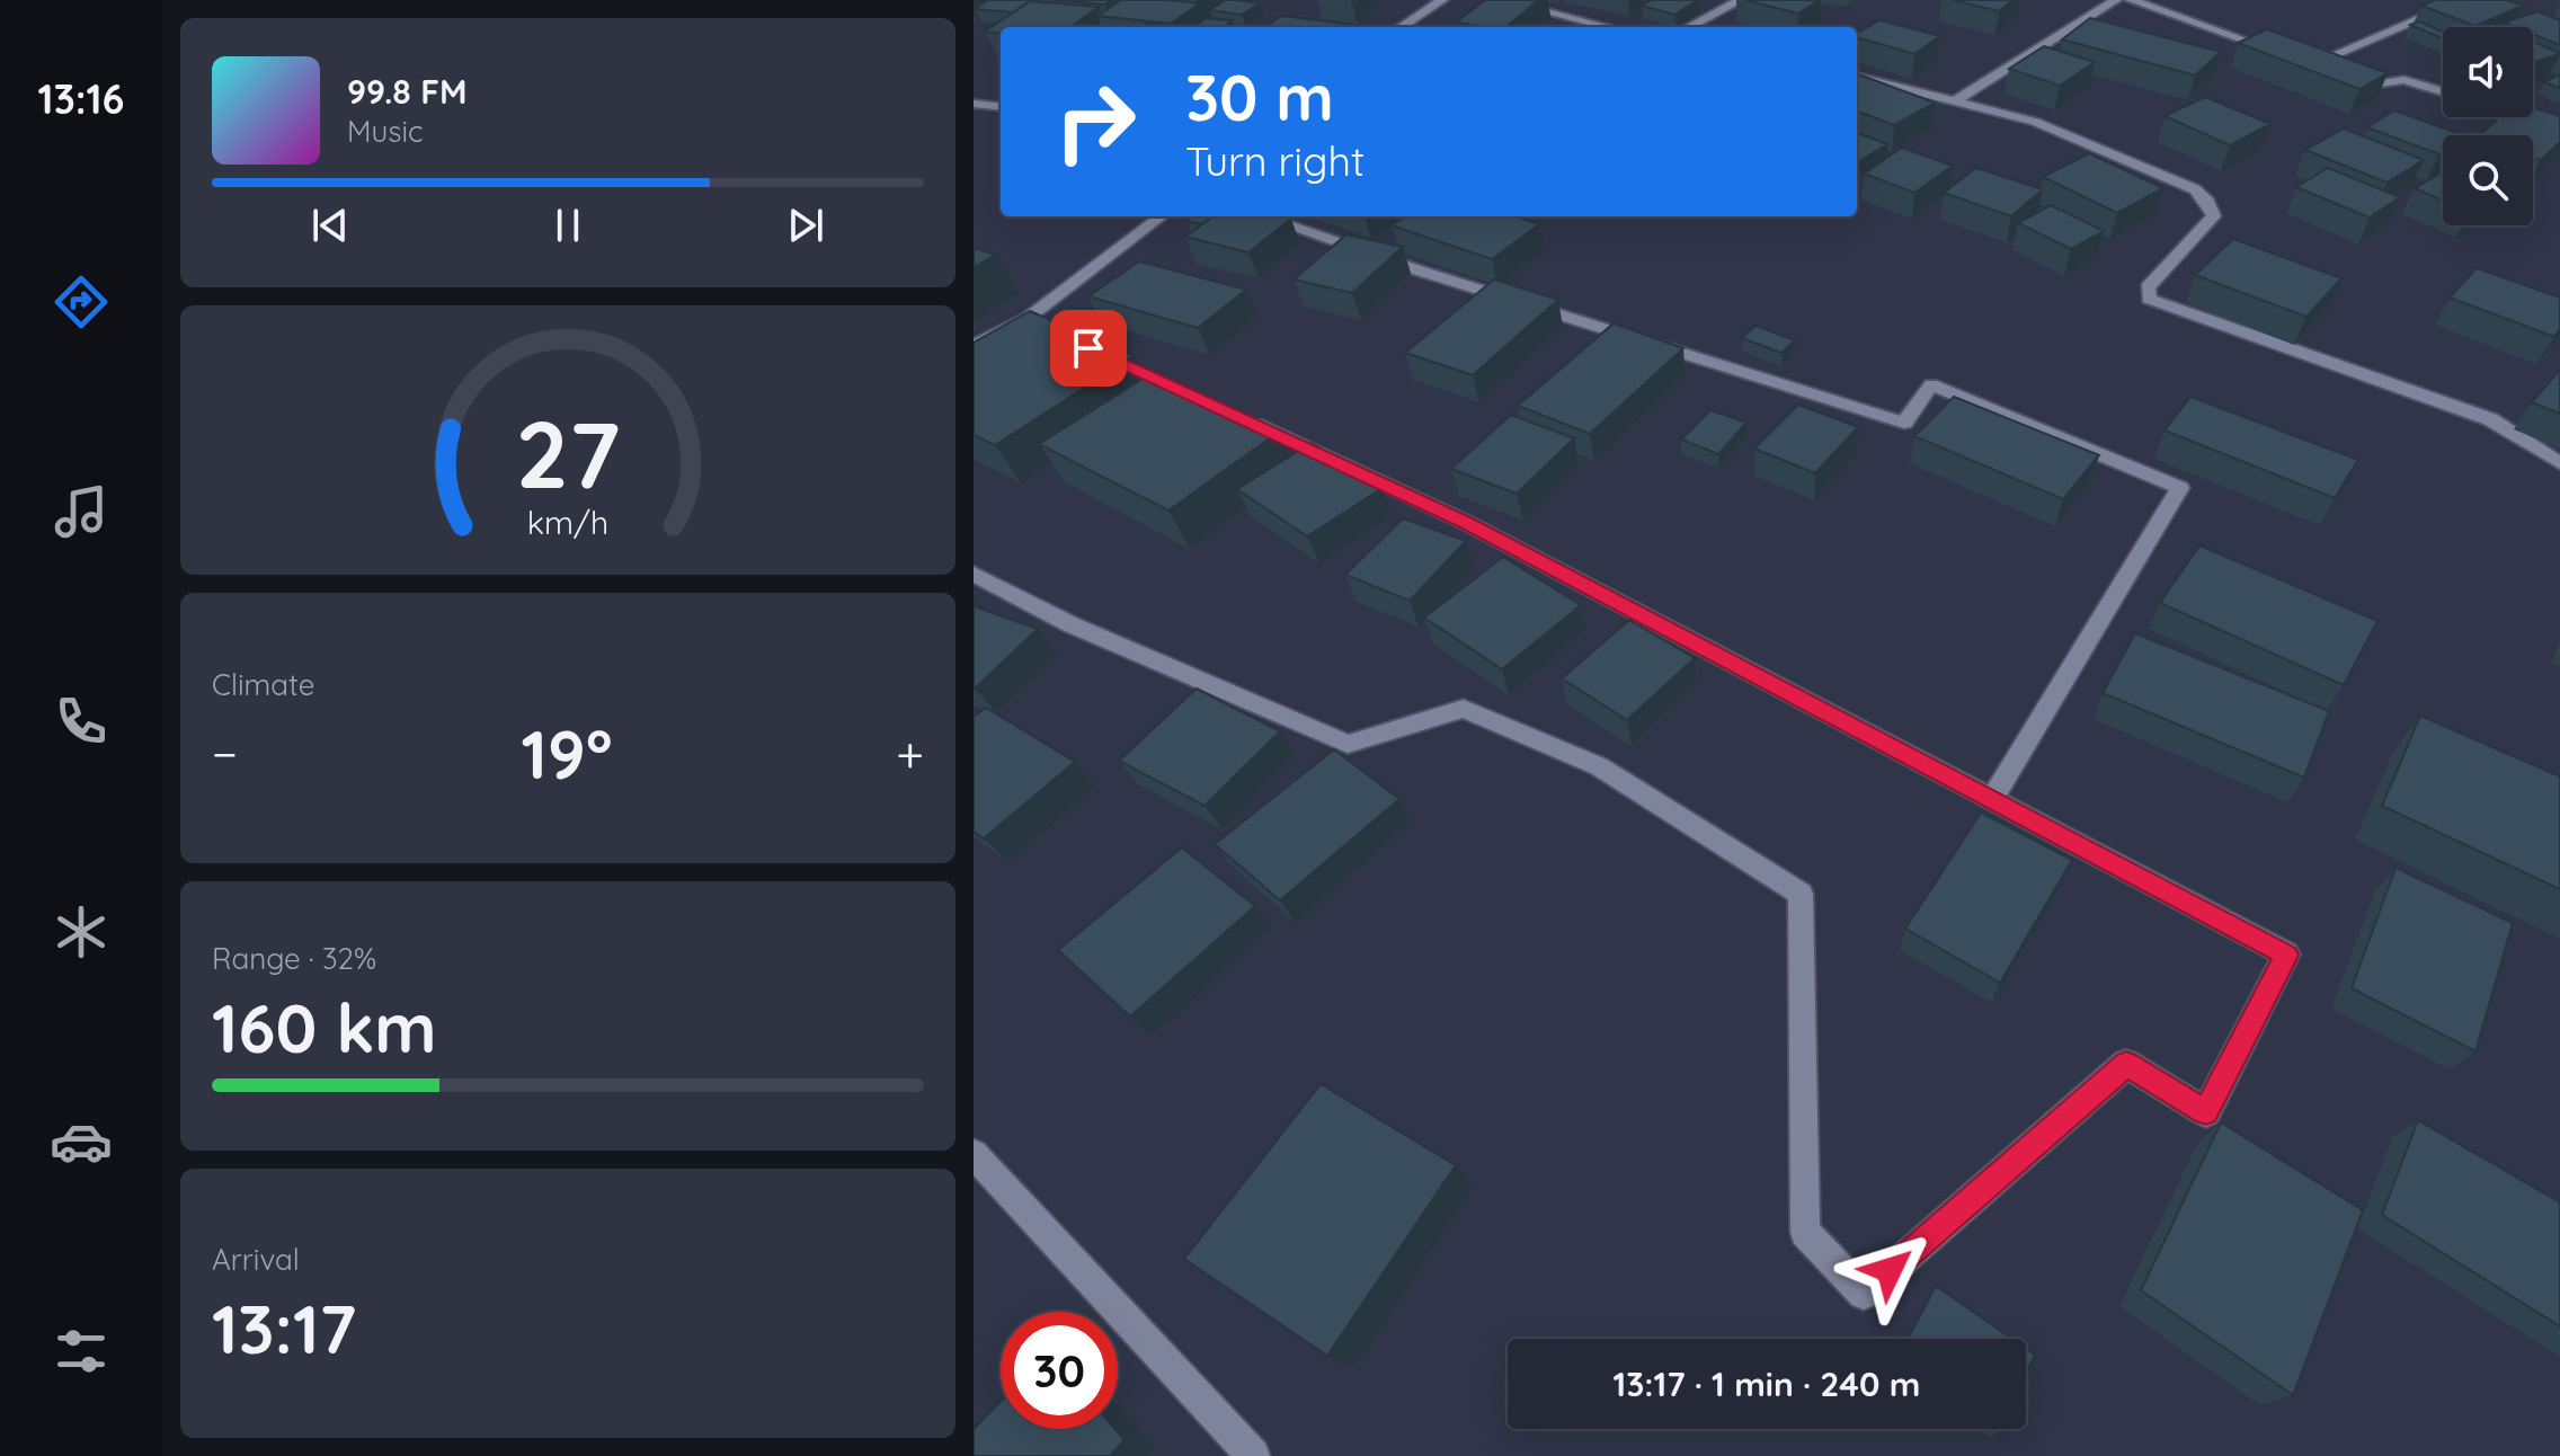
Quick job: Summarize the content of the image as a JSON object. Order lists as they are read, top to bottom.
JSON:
{
  "page": {
    "tabs": "13:16",
    "turn": ["30 m", "Turn right"],
    "song": ["99.8 FM", "Music"],
    "tile": [
      "Climate",
      ["Range · 32%", "160 km"],
      ["Arrival", "13:17"]
    ],
    "heat": ["−", "19°", "+"],
    "limit": "30",
    "trip": "13:17 · 1 min · 240 m",
    "gauge": ["27", "km/h"]
  }
}
